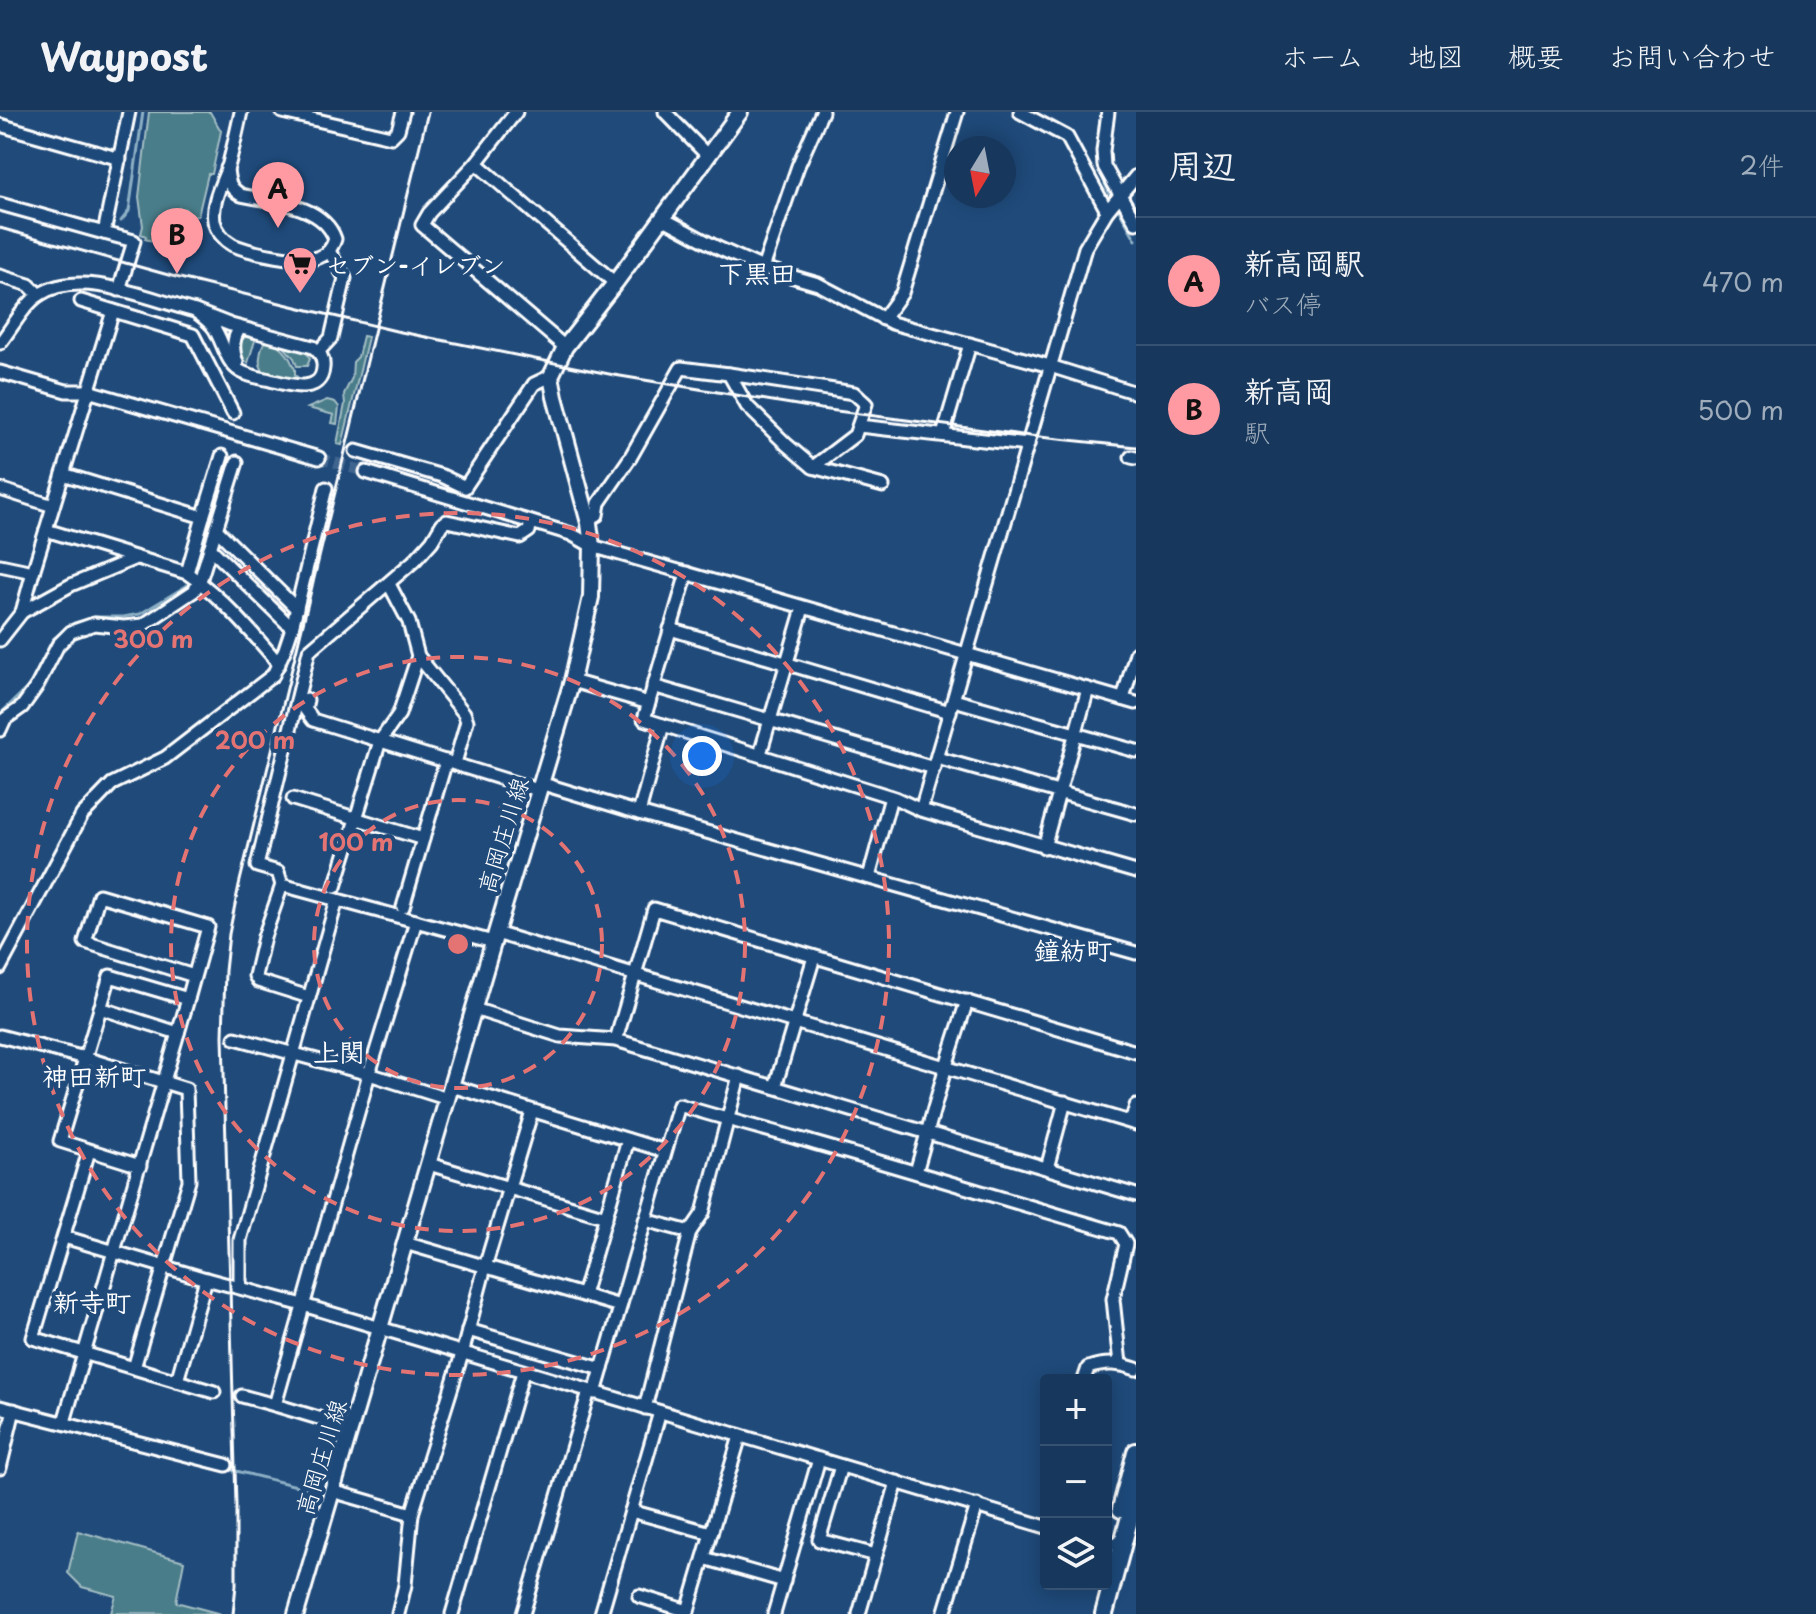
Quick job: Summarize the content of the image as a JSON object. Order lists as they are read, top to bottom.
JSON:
{
  "streets": {
    "main road": ["高岡庄川線"]
  },
  "districts": [
    "下黒田",
    "鐘紡町",
    "上関",
    "神田新町",
    "新寺町"
  ],
  "places": {
    "supermarket": ["セブン-イレブン"]
  },
  "north": "bottom",
  "page": {
    "header": "Waypost",
    "nav": [
      "ホーム",
      "地図",
      "概要",
      "お問い合わせ"
    ],
    "heading": ["周辺", "2件"],
    "pins": ["A", "B"],
    "list": [
      {
        "mark": "A",
        "name": "新高岡駅",
        "note": "バス停",
        "value": "470 m"
      },
      {
        "mark": "B",
        "name": "新高岡",
        "note": "駅",
        "value": "500 m"
      }
    ],
    "map_buttons": ["+", "−"]
  },
  "rings": ["300 m", "200 m", "100 m"]
}
